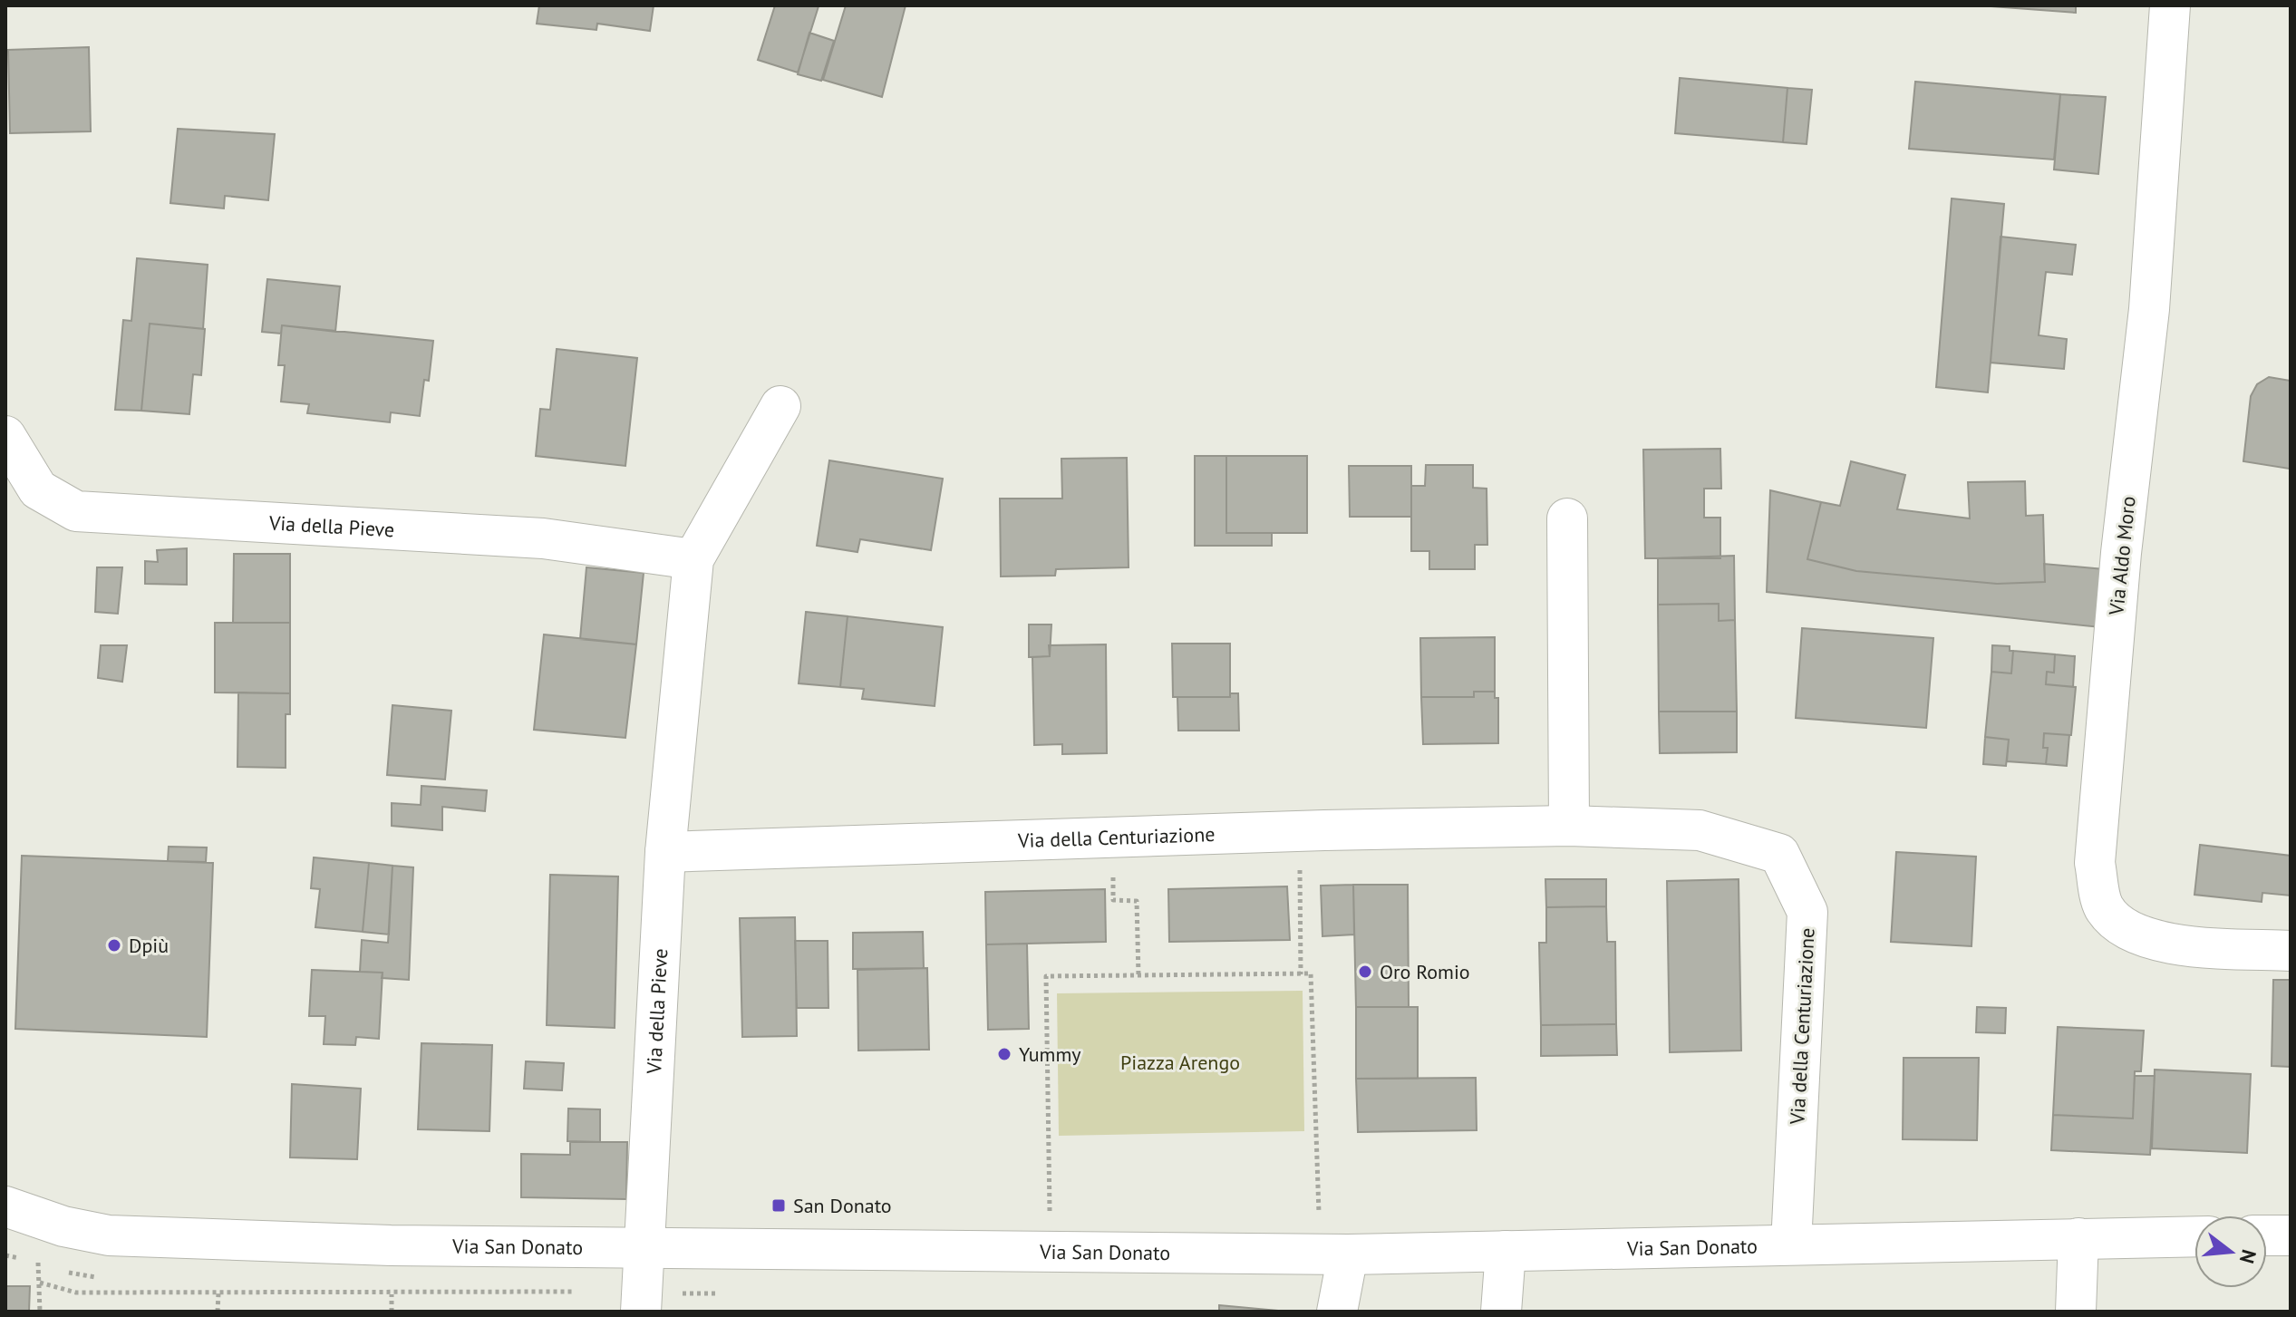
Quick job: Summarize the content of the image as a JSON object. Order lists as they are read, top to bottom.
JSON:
{
  "streets": {
    "street": [
      "Via della Pieve",
      "Via Aldo Moro",
      "Via della Centuriazione",
      "Via San Donato"
    ]
  },
  "crossings": [
    ["Via della Pieve", "Via della Centuriazione"],
    ["Via della Pieve", "Via San Donato"],
    ["Via della Centuriazione", "Via San Donato"]
  ],
  "parks": ["Piazza Arengo"],
  "places": {
    "other": ["Dpiù", "Oro Romio", "Yummy"],
    "transit": ["San Donato"]
  },
  "north": "right"
}
